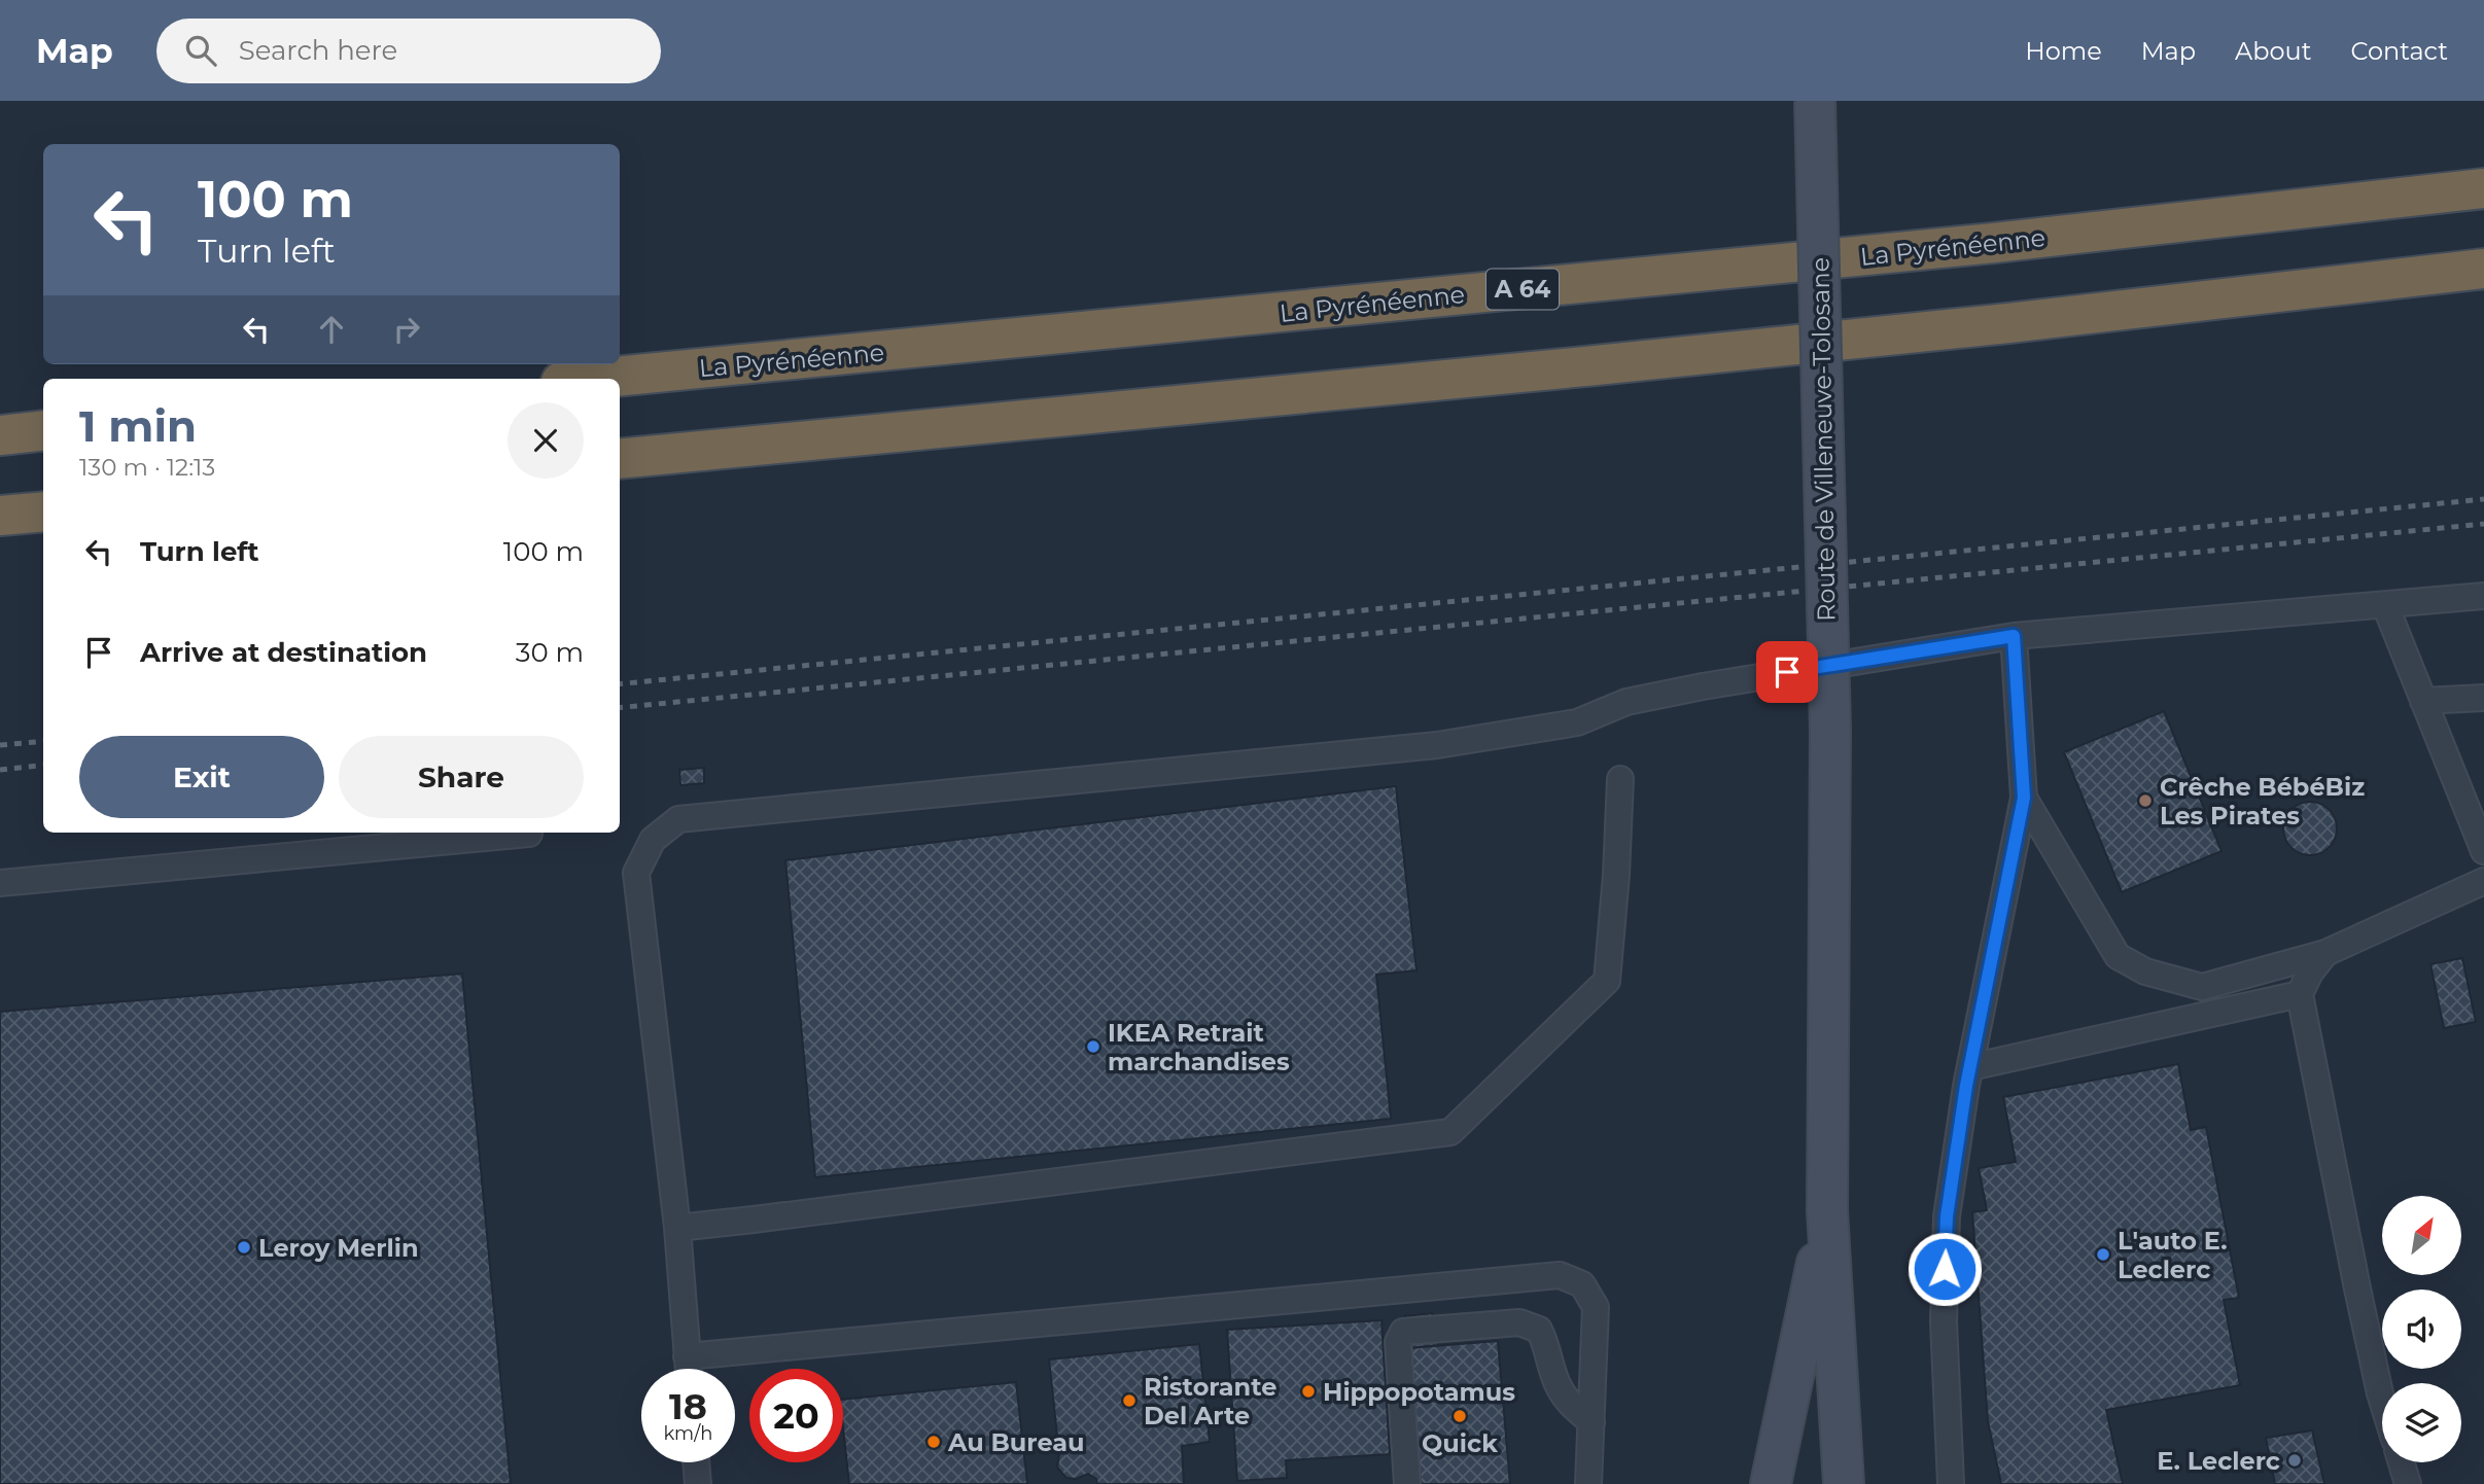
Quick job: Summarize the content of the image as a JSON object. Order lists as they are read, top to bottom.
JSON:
{
  "streets": {
    "highway": ["La Pyrénéenne", "A 64"],
    "street": ["Route de Villeneuve-Tolosane"]
  },
  "places": [
    "Crêche BébéBiz Les Pirates",
    "IKEA Retrait marchandises",
    "Leroy Merlin",
    "L'auto E. Leclerc",
    "Hippopotamus",
    "Ristorante Del Arte",
    "Quick",
    "Au Bureau",
    "E. Leclerc"
  ],
  "north": "top right",
  "page": {
    "header": "Map",
    "search": "Search here",
    "nav": [
      "Home",
      "Map",
      "About",
      "Contact"
    ],
    "turn": ["100 m", "Turn left"],
    "heading": ["1 min", "130 m · 12:13"],
    "list": [
      {
        "name": "Turn left",
        "value": "100 m"
      },
      {
        "name": "Arrive at destination",
        "value": "30 m"
      }
    ],
    "buttons": ["Exit", "Share"],
    "speed": "18 km/h",
    "limit": "20"
  }
}
